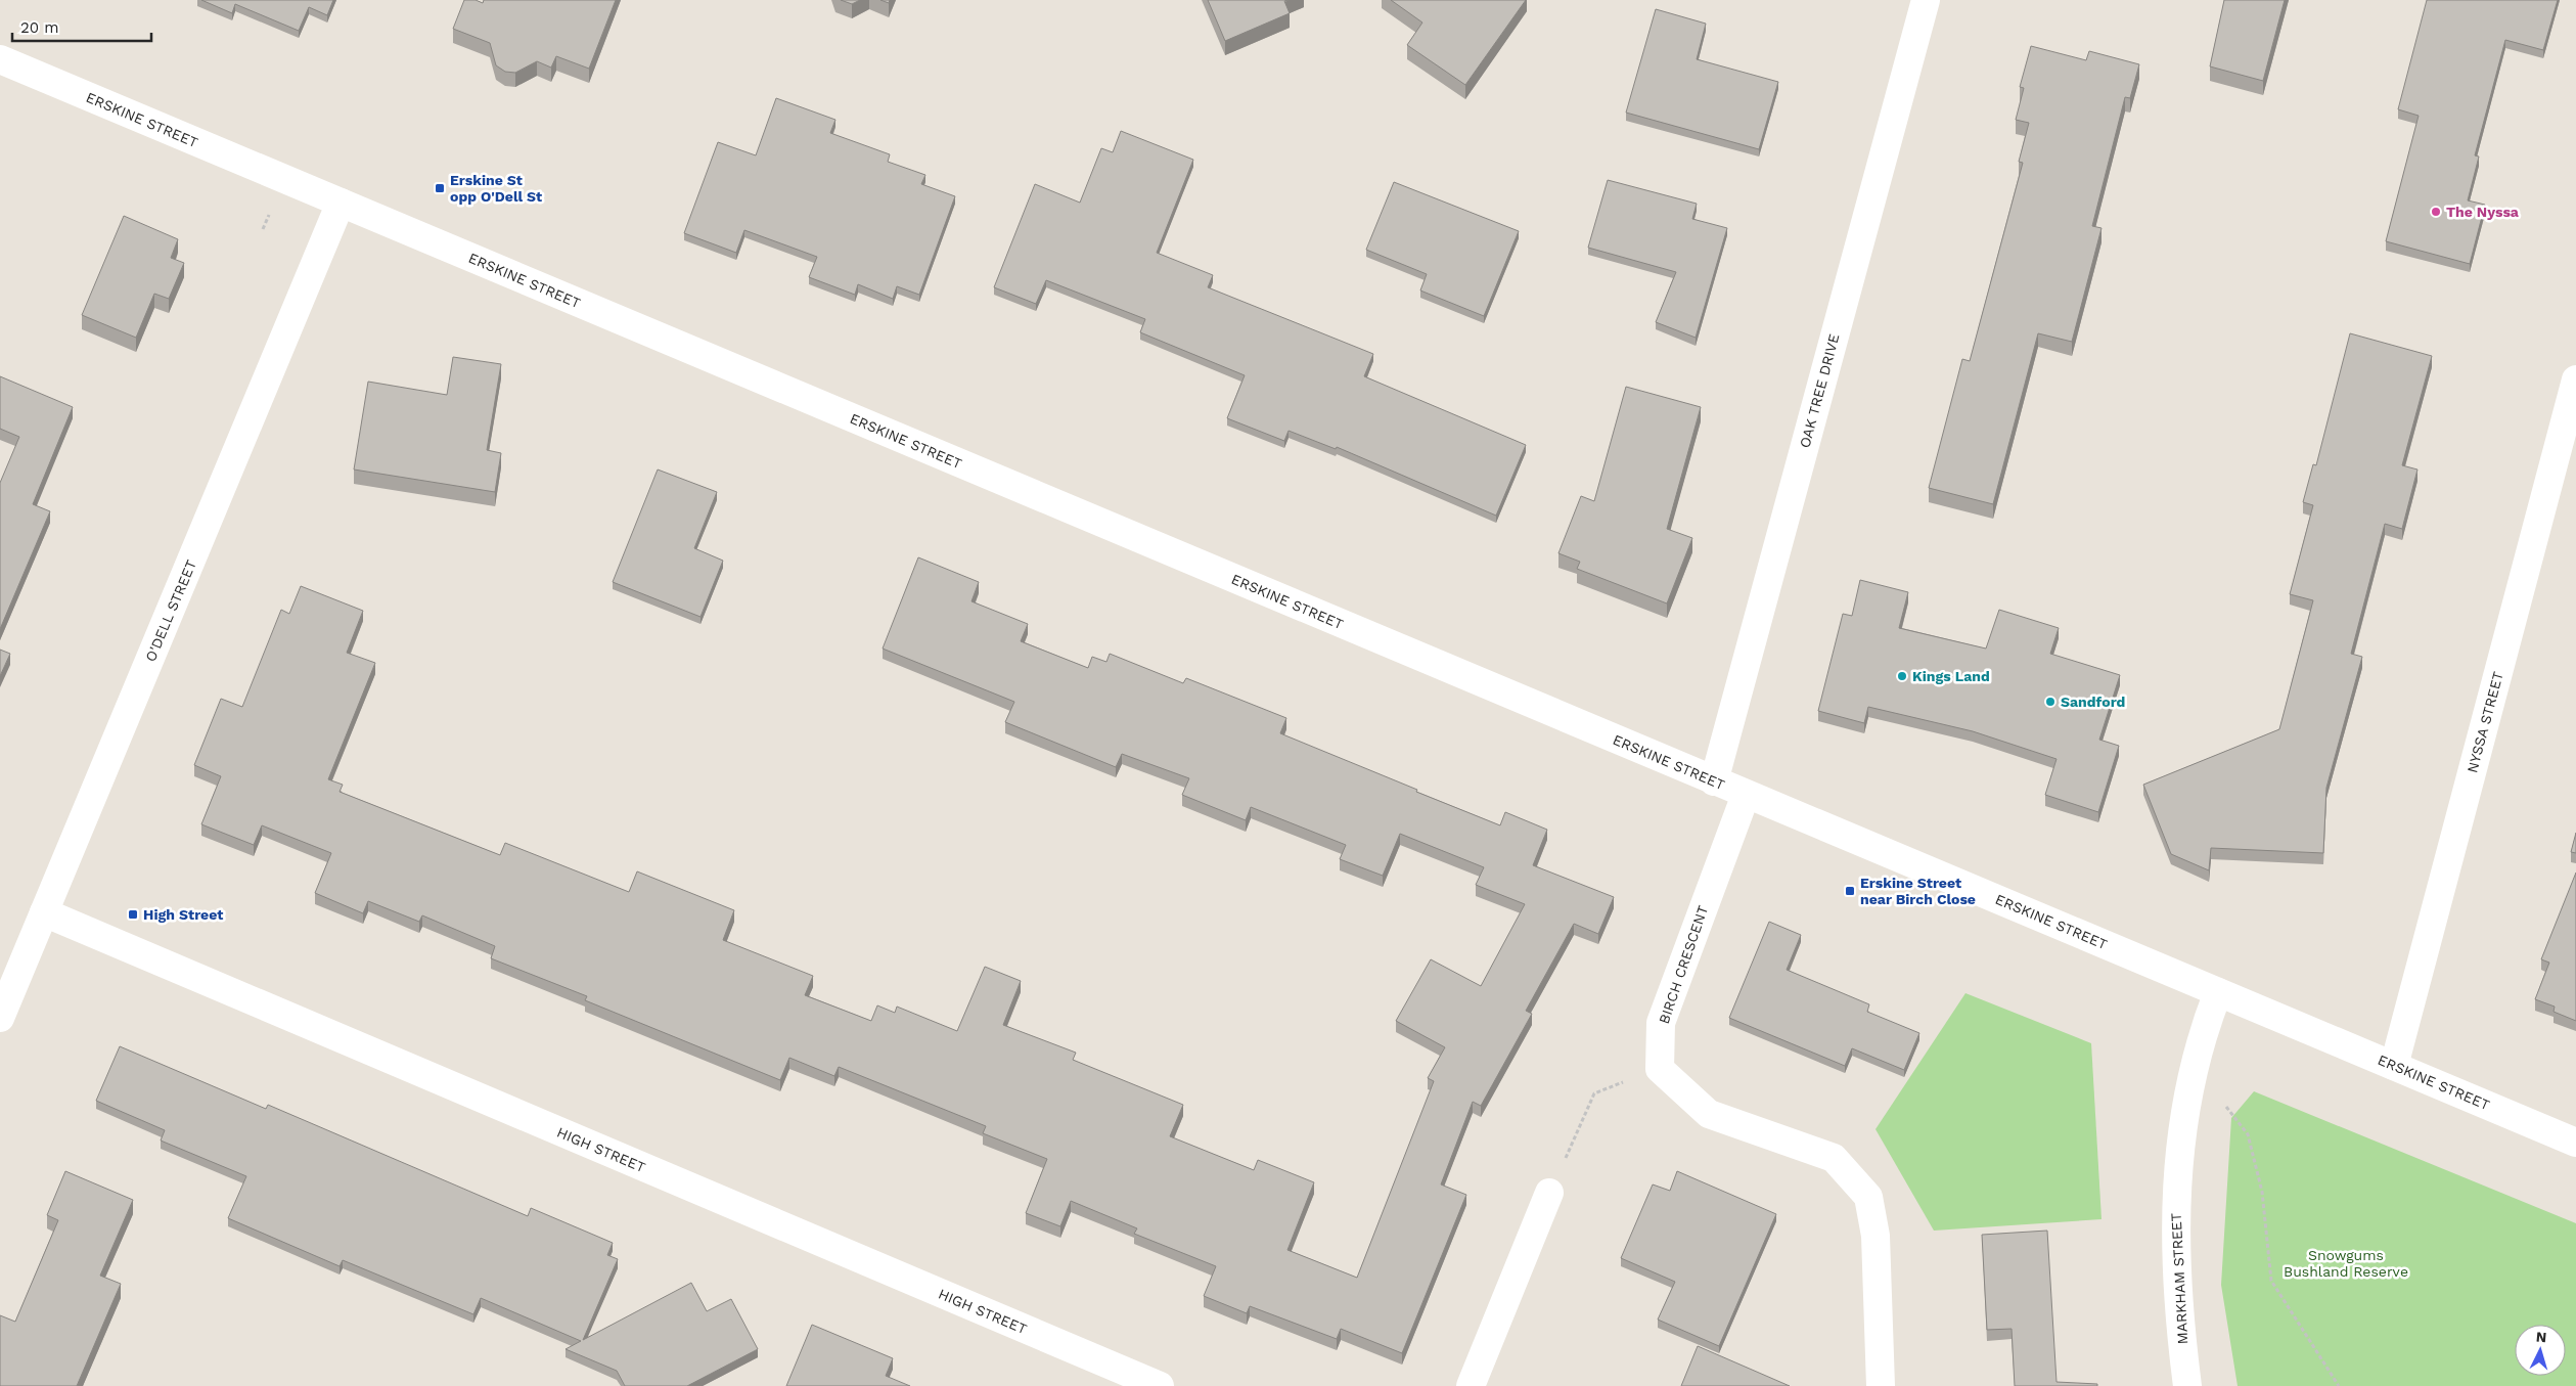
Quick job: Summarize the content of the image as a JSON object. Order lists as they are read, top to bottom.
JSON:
{
  "streets": {
    "street": [
      "ERSKINE STREET",
      "OAK TREE DRIVE",
      "O'DELL STREET",
      "NYSSA STREET",
      "BIRCH CRESCENT",
      "HIGH STREET",
      "MARKHAM STREET"
    ]
  },
  "crossings": [
    ["ERSKINE STREET", "OAK TREE DRIVE"],
    ["ERSKINE STREET", "O'DELL STREET"],
    ["ERSKINE STREET", "NYSSA STREET"],
    ["ERSKINE STREET", "BIRCH CRESCENT"],
    ["ERSKINE STREET", "MARKHAM STREET"],
    ["O'DELL STREET", "HIGH STREET"]
  ],
  "parks": ["Snowgums Bushland Reserve"],
  "places": {
    "transit": ["Erskine St opp O'Dell St", "Erskine Street near Birch Close", "High Street"],
    "other": ["The Nyssa", "Kings Land", "Sandford"]
  },
  "scale_bar": "20 m",
  "north": "top"
}
